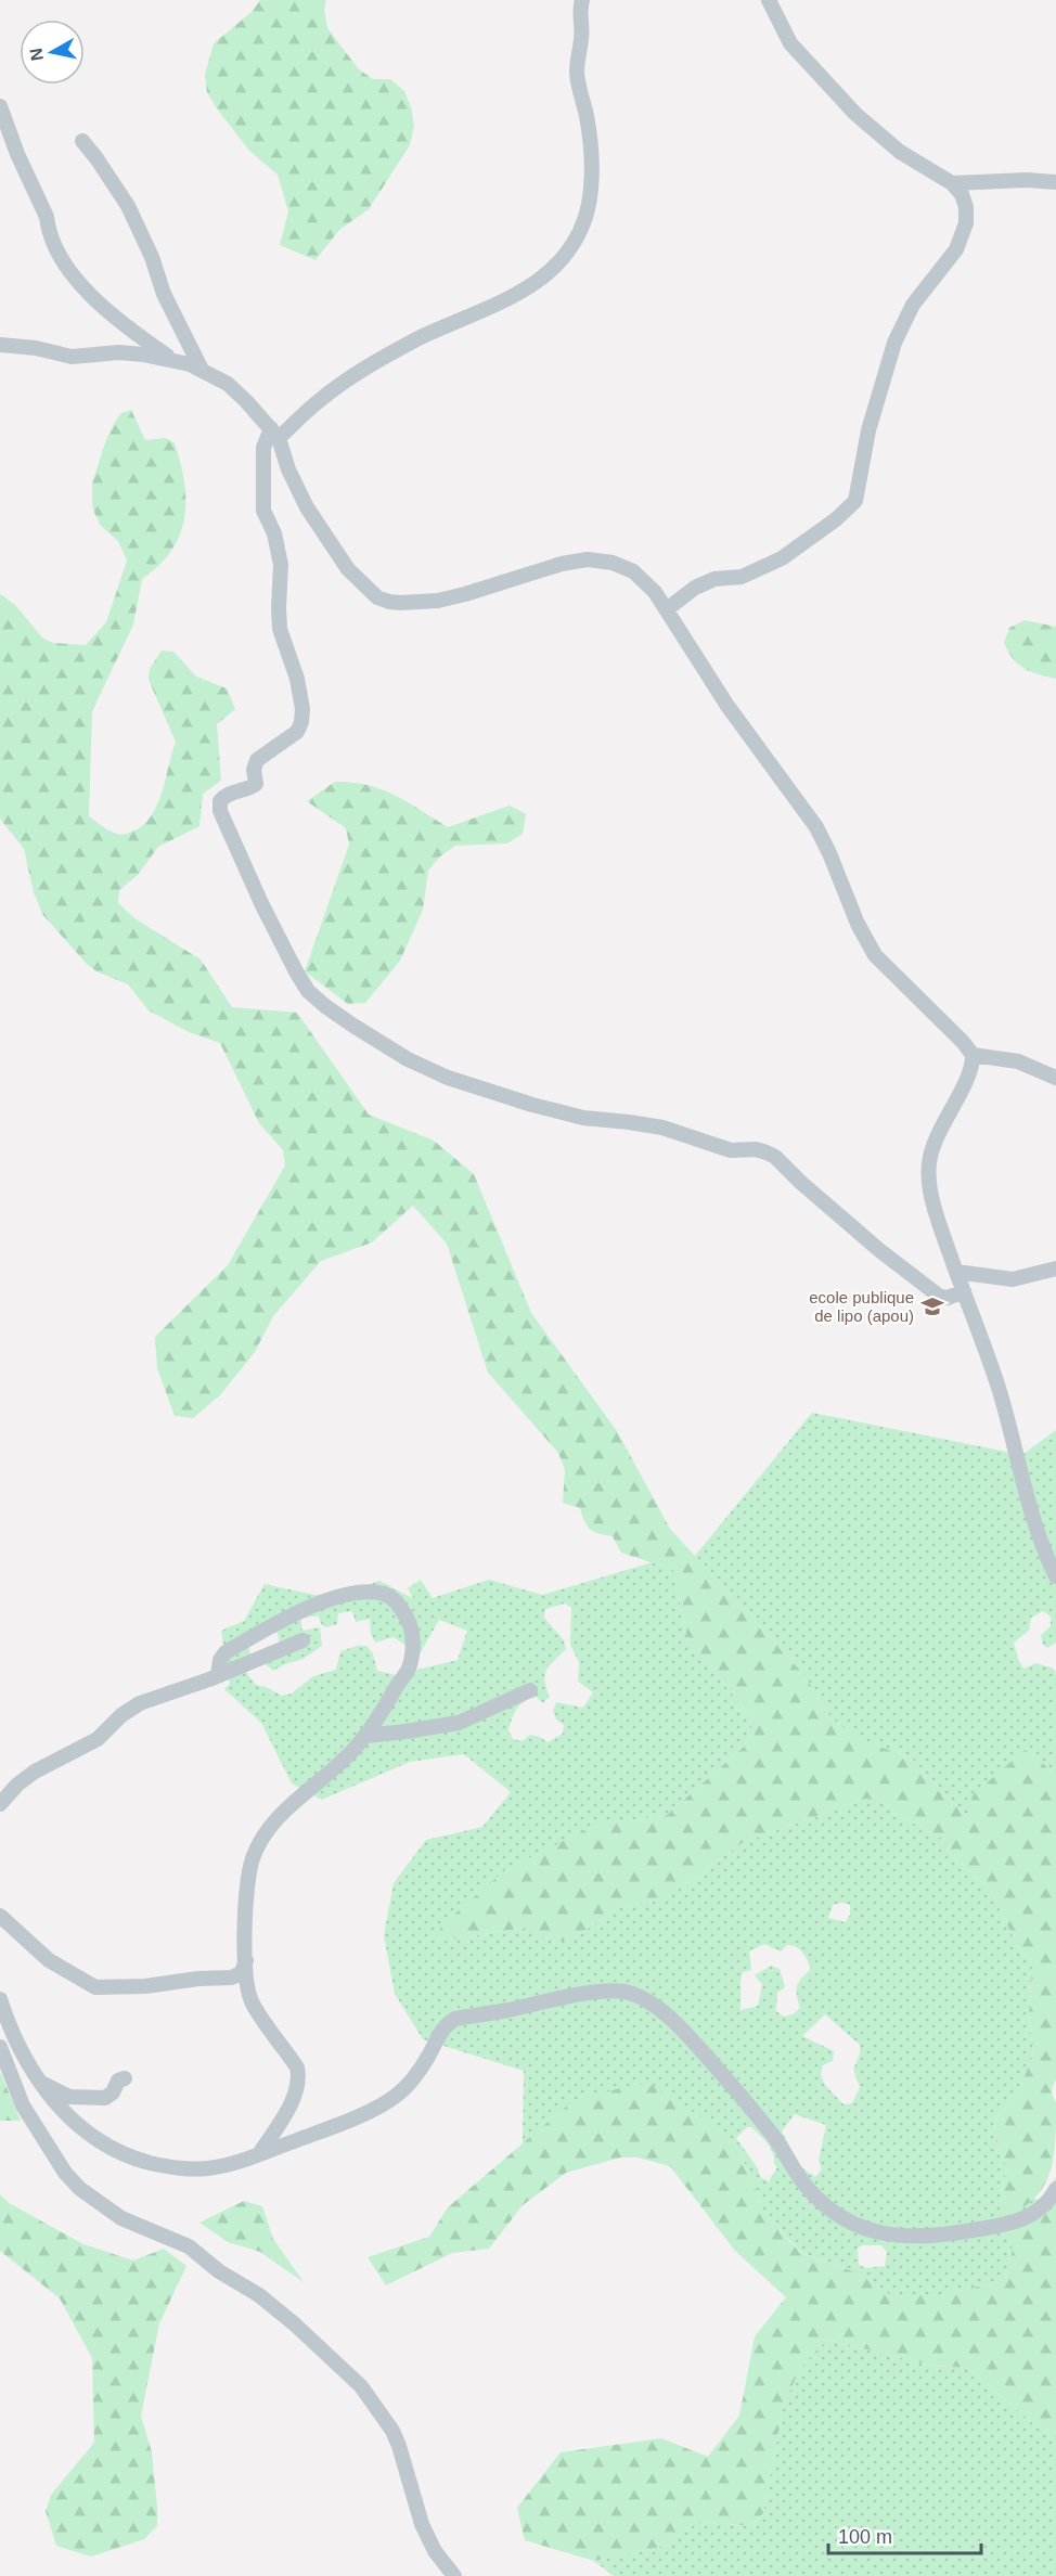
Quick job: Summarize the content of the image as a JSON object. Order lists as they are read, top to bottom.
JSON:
{
  "places": {
    "school or university": ["ecole publique de lipo (apou)"]
  },
  "scale_bar": "100 m",
  "north": "left"
}
